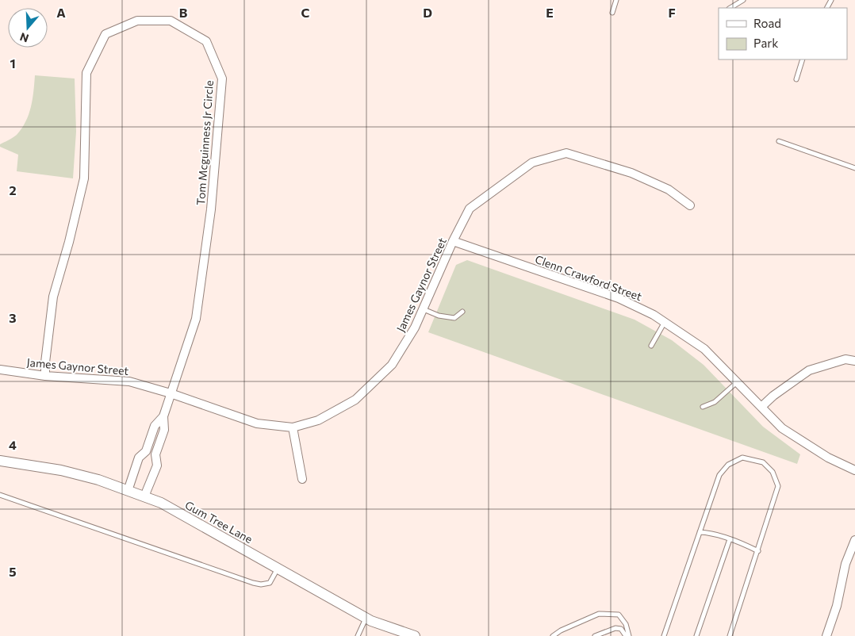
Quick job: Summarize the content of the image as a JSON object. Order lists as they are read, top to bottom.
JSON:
{
  "streets": {
    "street": [
      "Tom Mcguinness Jr Circle",
      "Clenn Crawford Street",
      "James Gaynor Street",
      "Gum Tree Lane"
    ]
  },
  "crossings": [
    ["Tom Mcguinness Jr Circle", "James Gaynor Street"],
    ["Tom Mcguinness Jr Circle", "Gum Tree Lane"],
    ["Clenn Crawford Street", "James Gaynor Street"]
  ],
  "legend": ["Road", "Park"],
  "north": "bottom",
  "grid": {
    "columns": [
      "A",
      "B",
      "C",
      "D",
      "E",
      "F"
    ],
    "rows": [
      "1",
      "2",
      "3",
      "4",
      "5"
    ]
  }
}
